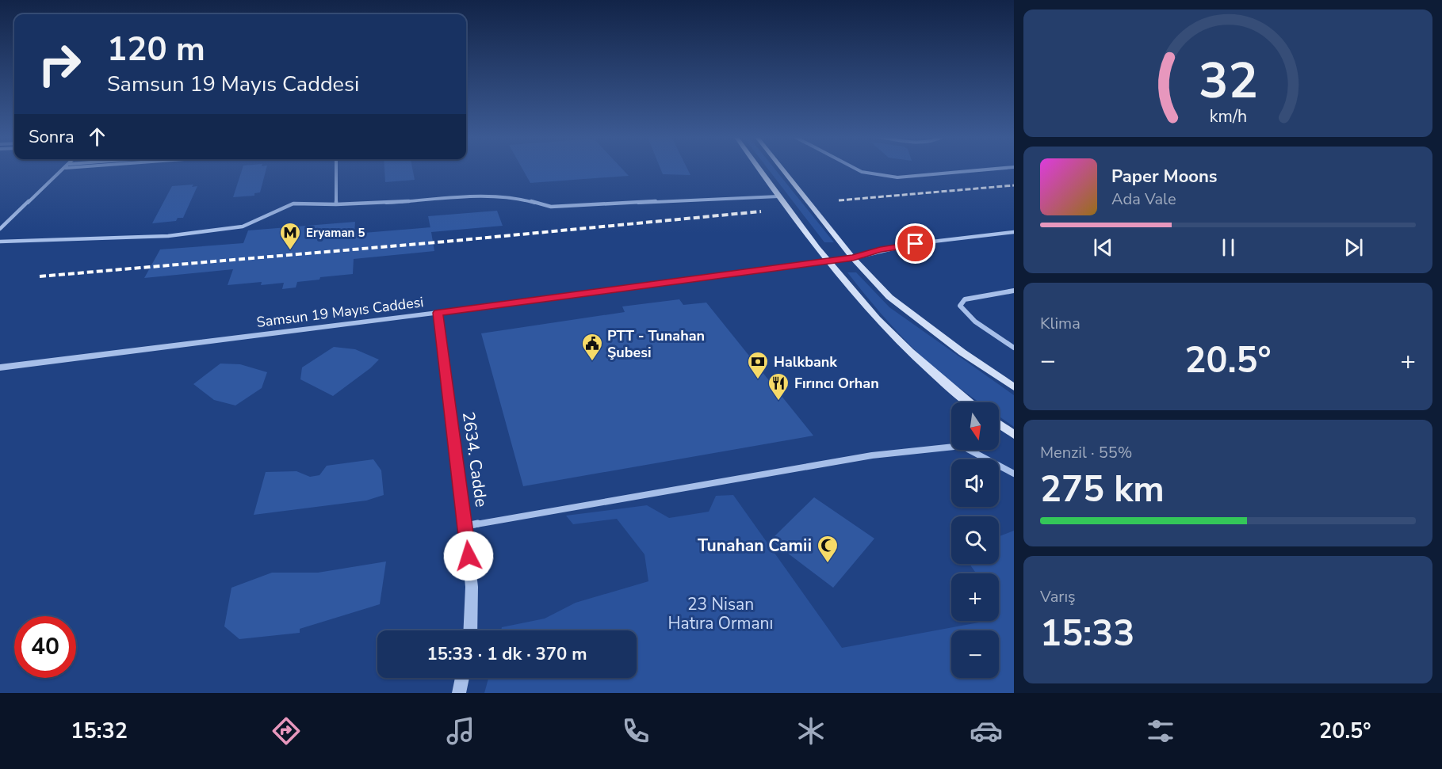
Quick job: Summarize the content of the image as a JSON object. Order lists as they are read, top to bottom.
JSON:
{
  "streets": {
    "street": ["Samsun 19 Mayıs Caddesi", "2634. Cadde"]
  },
  "crossings": [
    ["Samsun 19 Mayıs Caddesi", "2634. Cadde"]
  ],
  "parks": ["23 Nisan Hatıra Ormanı"],
  "places": {
    "metro station": ["Eryaman 5"],
    "public building": ["PTT - Tunahan Şubesi"],
    "bank": ["Halkbank"],
    "restaurant": ["Fırıncı Orhan"],
    "mosque": ["Tunahan Camii"]
  },
  "north": "bottom",
  "page": {
    "turn": ["120 m", "Samsun 19 Mayıs Caddesi"],
    "then": "Sonra",
    "song": ["Paper Moons", "Ada Vale"],
    "tile": [
      "Klima",
      ["Menzil · 55%", "275 km"],
      ["Varış", "15:33"]
    ],
    "heat": ["−", "20.5°", "+"],
    "map_buttons": ["+", "−"],
    "limit": "40",
    "trip": "15:33 · 1 dk · 370 m",
    "tabs": ["15:32", "20.5°"],
    "gauge": ["32", "km/h"]
  }
}
